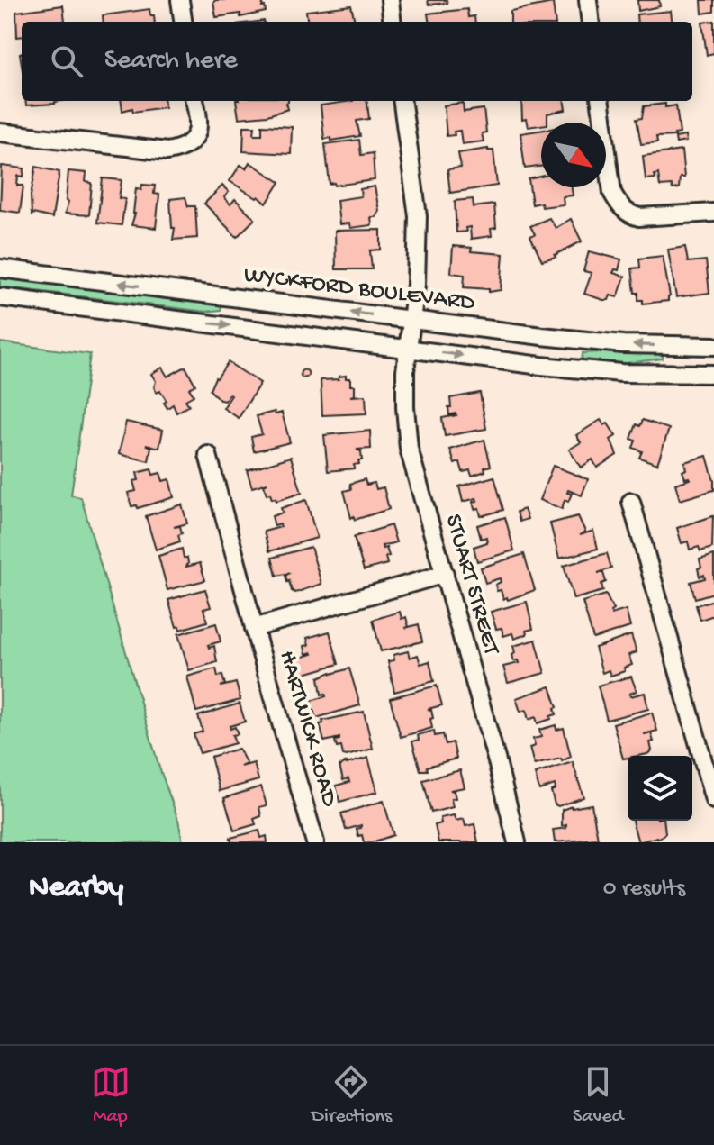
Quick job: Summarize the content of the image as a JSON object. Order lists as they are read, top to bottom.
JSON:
{
  "streets": {
    "street": ["WYCKFORD BOULEVARD", "STUART STREET", "HARTWICK ROAD"]
  },
  "crossings": [
    ["WYCKFORD BOULEVARD", "STUART STREET"]
  ],
  "north": "bottom right",
  "page": {
    "search": "Search here",
    "heading": ["Nearby", "0 results"],
    "nav": ["Map", "Directions", "Saved"]
  }
}
